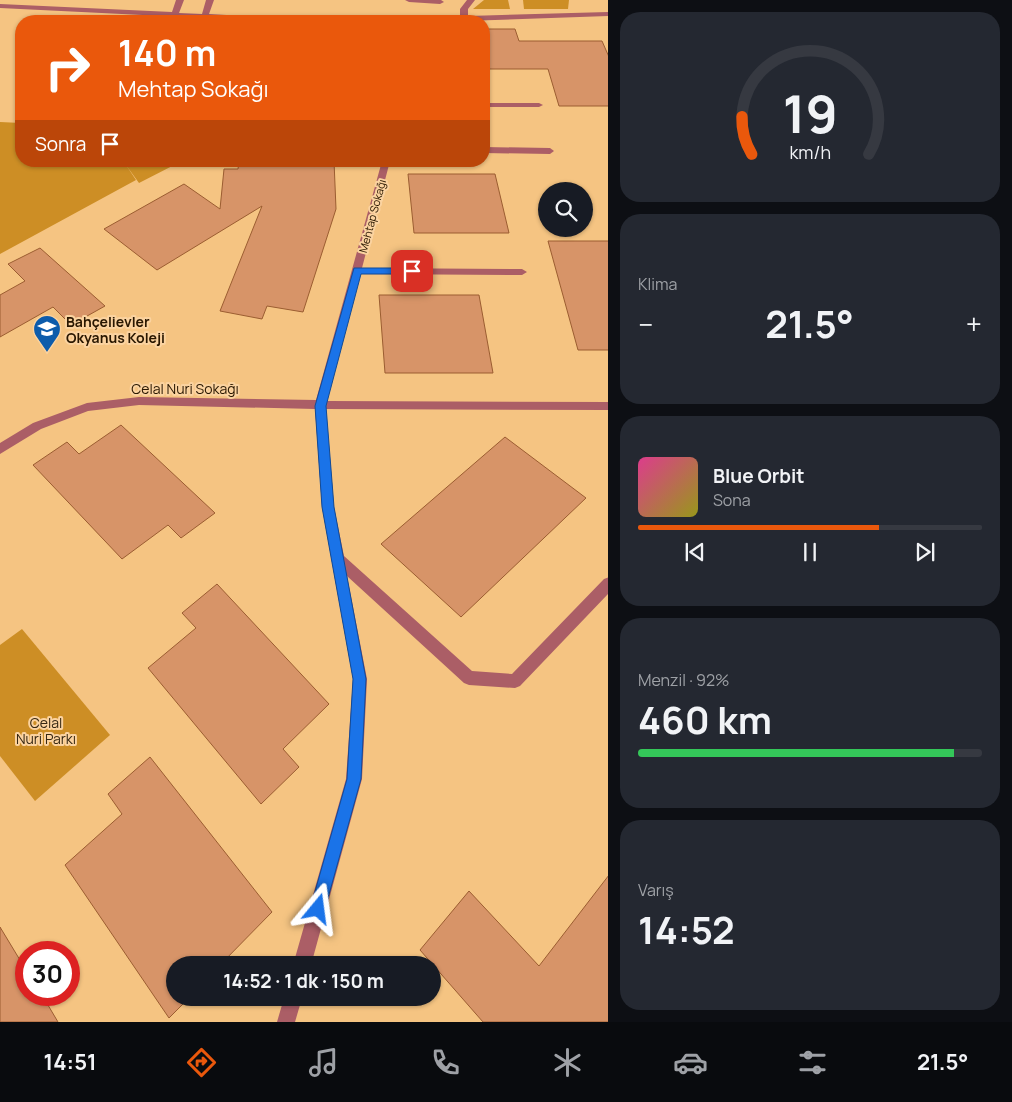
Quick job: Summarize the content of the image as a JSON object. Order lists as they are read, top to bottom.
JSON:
{
  "streets": {
    "street": ["Mehtap Sokağı", "Celal Nuri Sokağı"]
  },
  "crossings": [
    ["Mehtap Sokağı", "Celal Nuri Sokağı"]
  ],
  "parks": ["Celal Nuri Parkı"],
  "places": {
    "school or university": ["Bahçelievler Okyanus Koleji"]
  },
  "page": {
    "turn": ["140 m", "Mehtap Sokağı"],
    "then": "Sonra",
    "tile": [
      "Klima",
      ["Menzil · 92%", "460 km"],
      ["Varış", "14:52"]
    ],
    "heat": ["−", "21.5°", "+"],
    "song": ["Blue Orbit", "Sona"],
    "limit": "30",
    "trip": "14:52 · 1 dk · 150 m",
    "tabs": ["14:51", "21.5°"],
    "gauge": ["19", "km/h"]
  }
}
